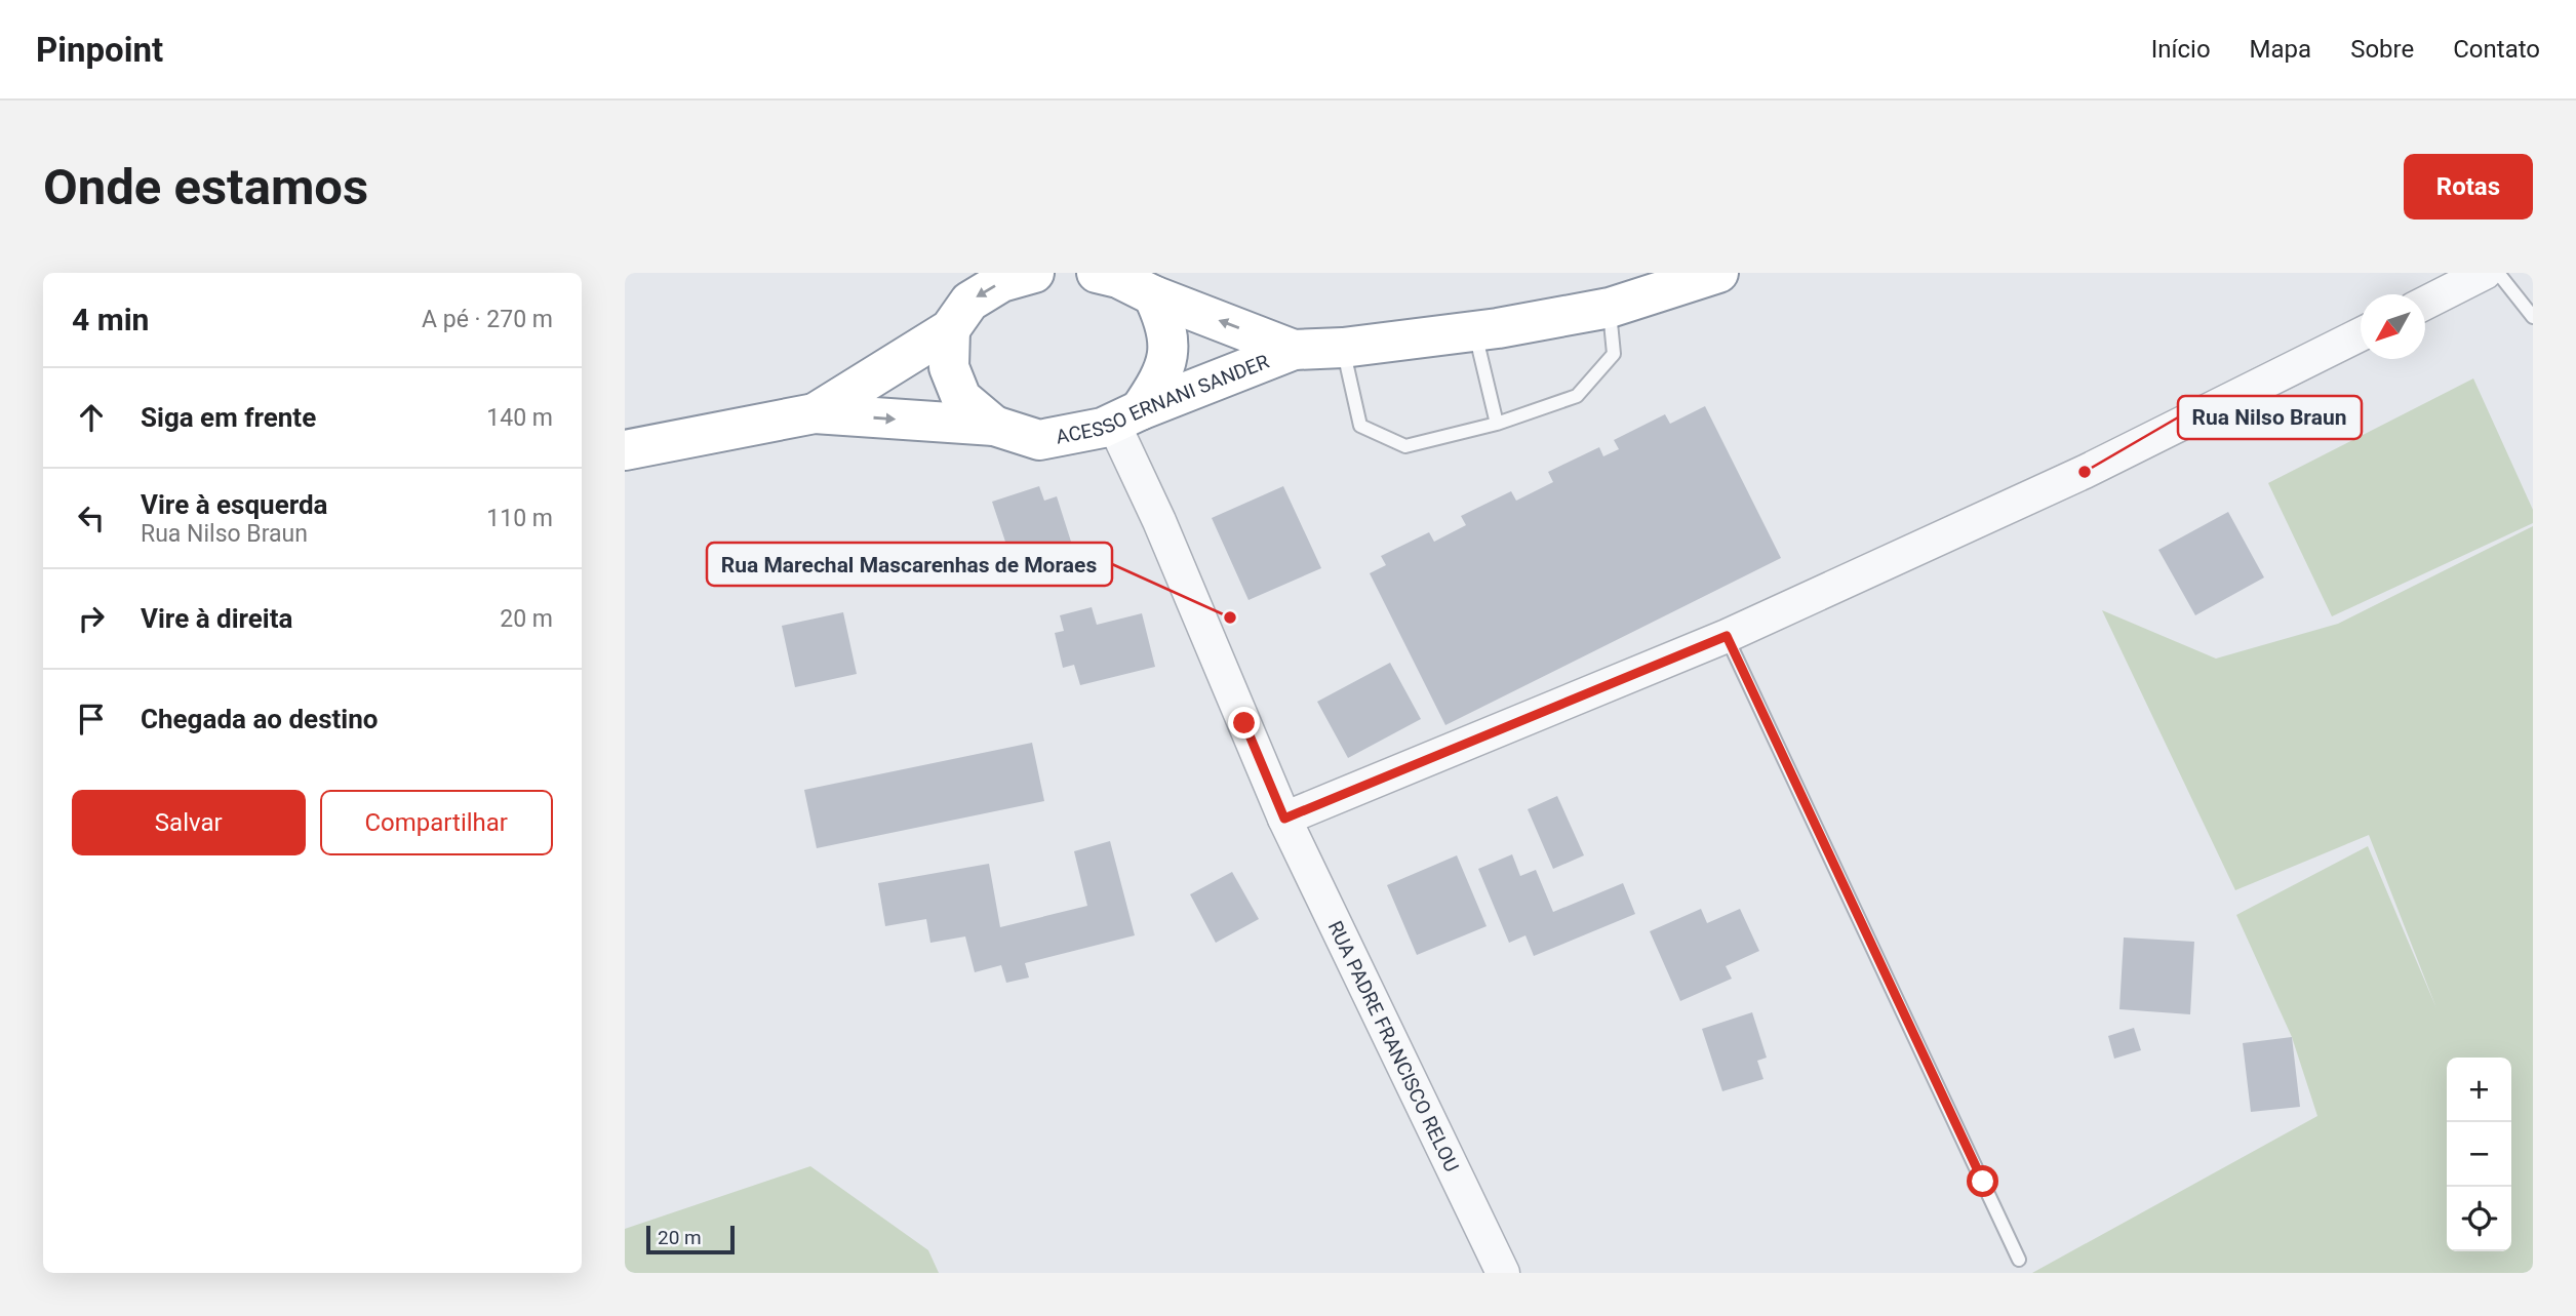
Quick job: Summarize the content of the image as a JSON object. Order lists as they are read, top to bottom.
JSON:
{
  "streets": {
    "highway": ["ACESSO ERNANI SANDER"],
    "street": ["RUA PADRE FRANCISCO RELOU"]
  },
  "crossings": [
    ["ACESSO ERNANI SANDER", "RUA PADRE FRANCISCO RELOU"]
  ],
  "places": ["Rua Nilso Braun", "Rua Marechal Mascarenhas de Moraes"],
  "scale_bar": "20 m",
  "north": "bottom left",
  "page": {
    "header": "Pinpoint",
    "nav": [
      "Início",
      "Mapa",
      "Sobre",
      "Contato"
    ],
    "buttons": [
      "Rotas",
      ["Salvar", "Compartilhar"]
    ],
    "title": "Onde estamos",
    "heading": ["4 min", "A pé · 270 m"],
    "list": [
      ["Siga em frente", "140 m"],
      ["Vire à esquerda", "Rua Nilso Braun", "110 m"],
      ["Vire à direita", "20 m"],
      "Chegada ao destino"
    ],
    "map_buttons": ["+", "−"],
    "scale": "20 m"
  }
}
